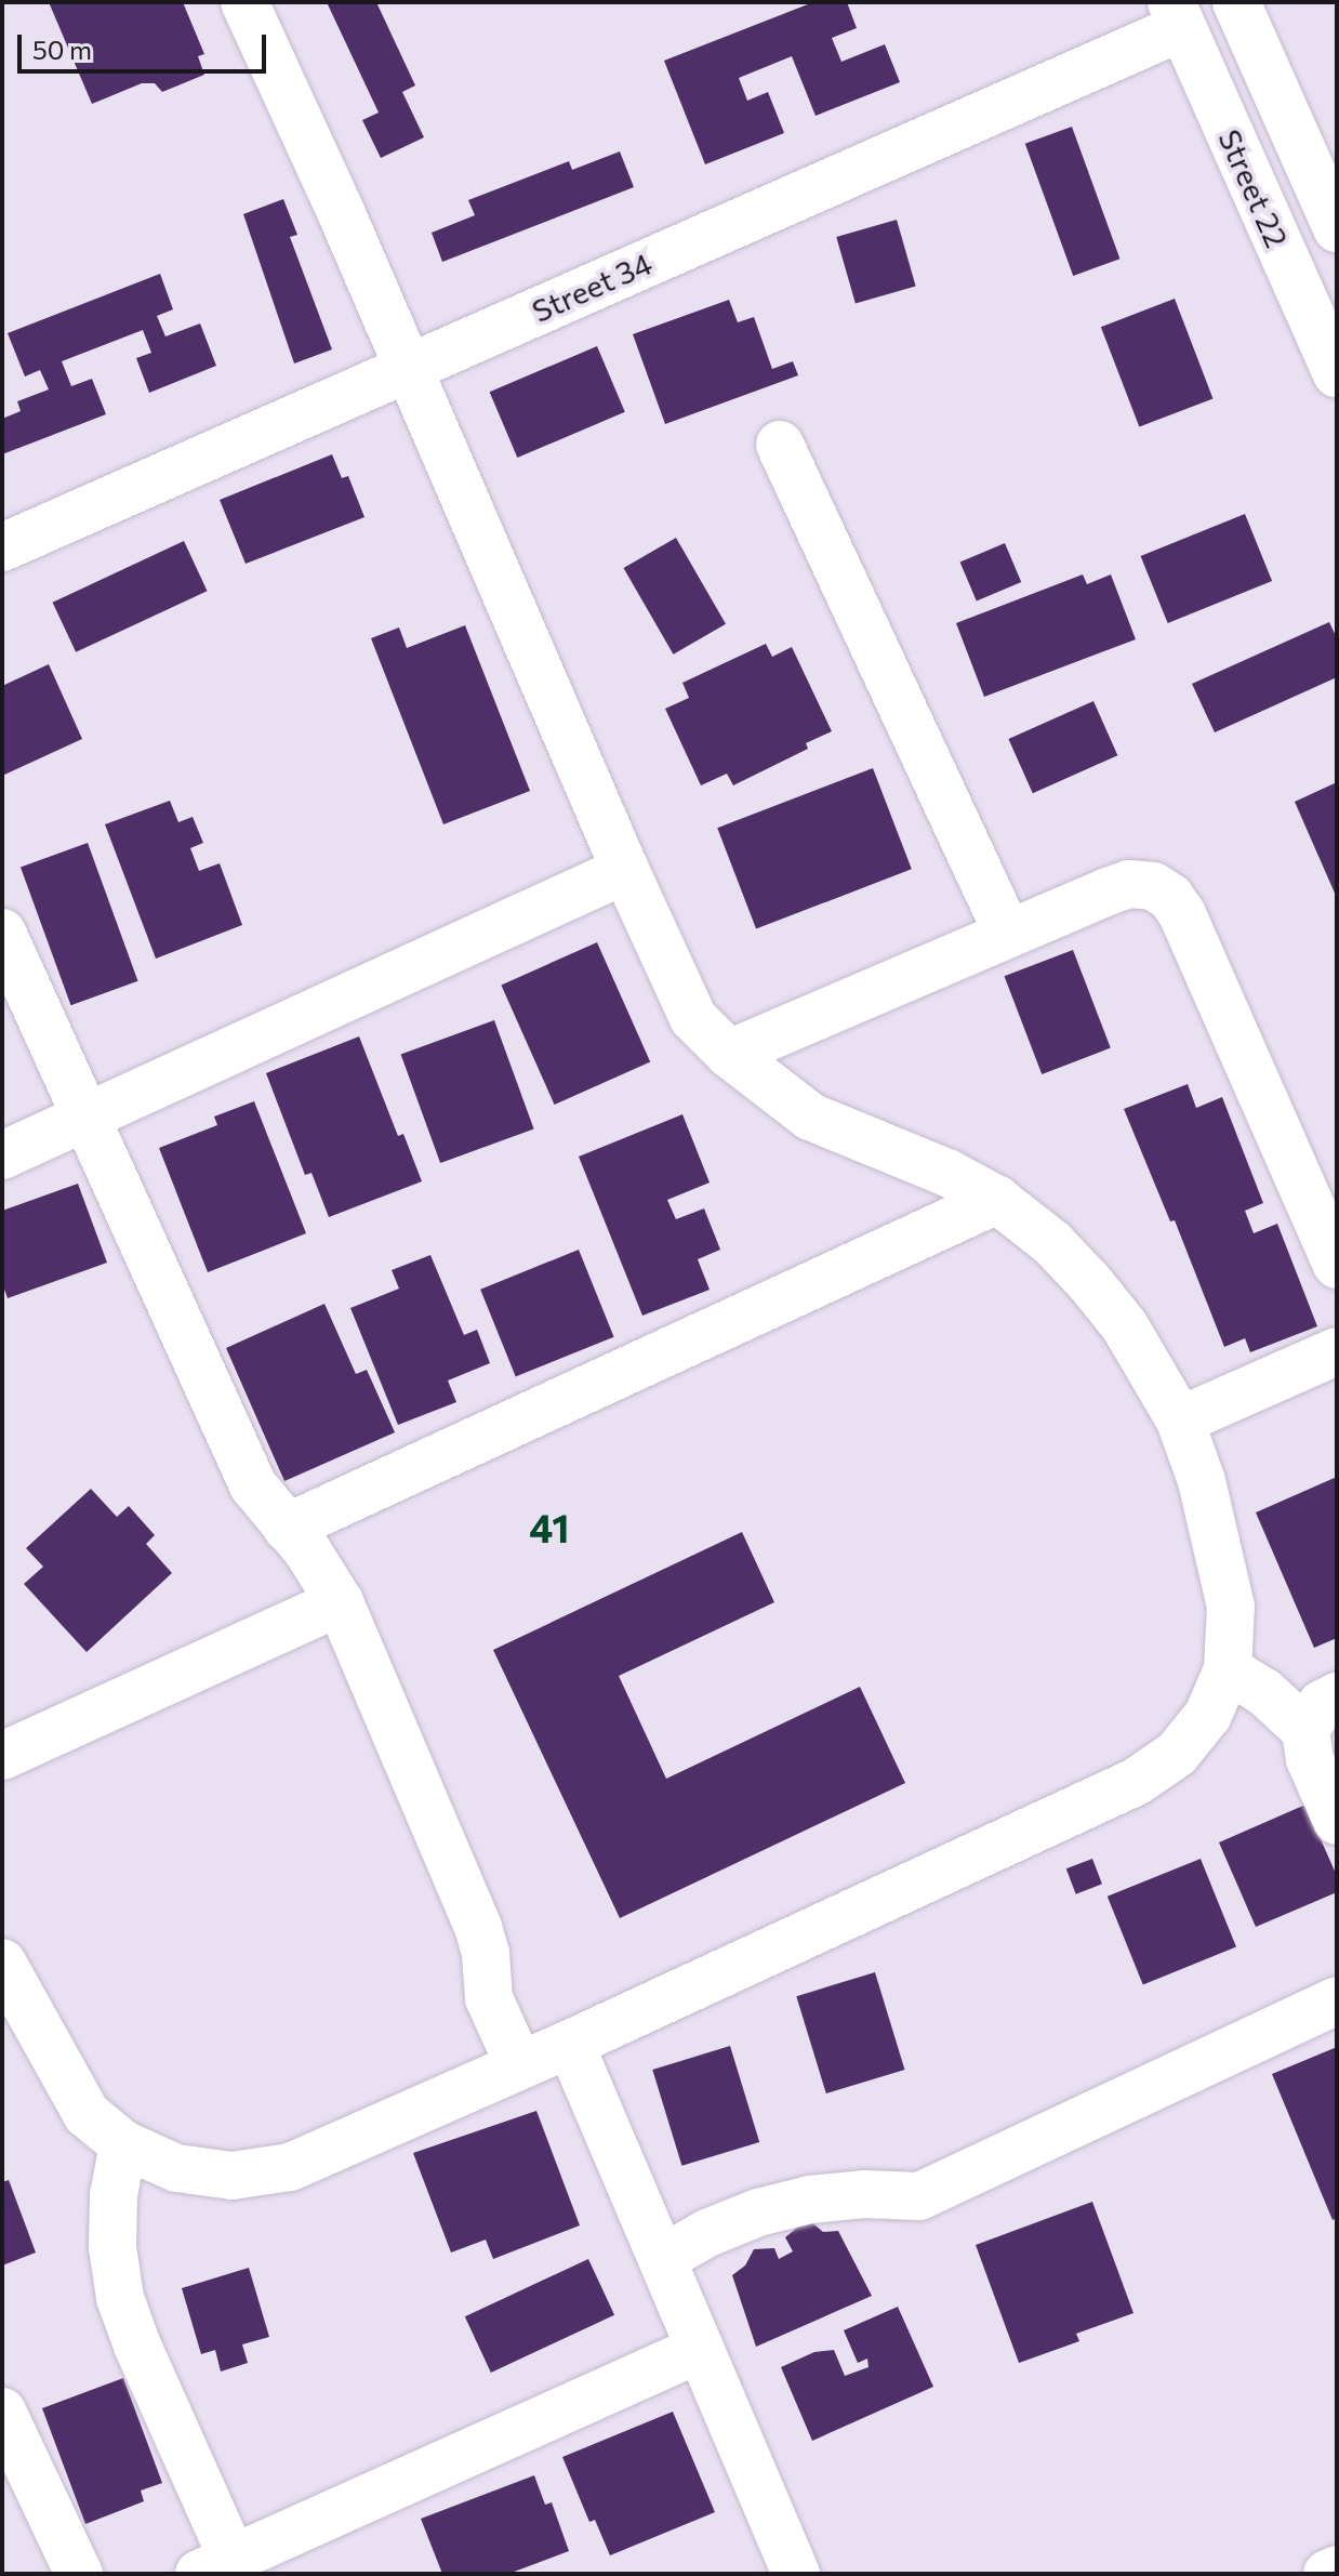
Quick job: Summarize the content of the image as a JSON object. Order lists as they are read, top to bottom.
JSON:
{
  "streets": {
    "street": ["Street 22", "Street 34"]
  },
  "crossings": [
    ["Street 22", "Street 34"]
  ],
  "districts": ["41"],
  "scale_bar": "50 m"
}
